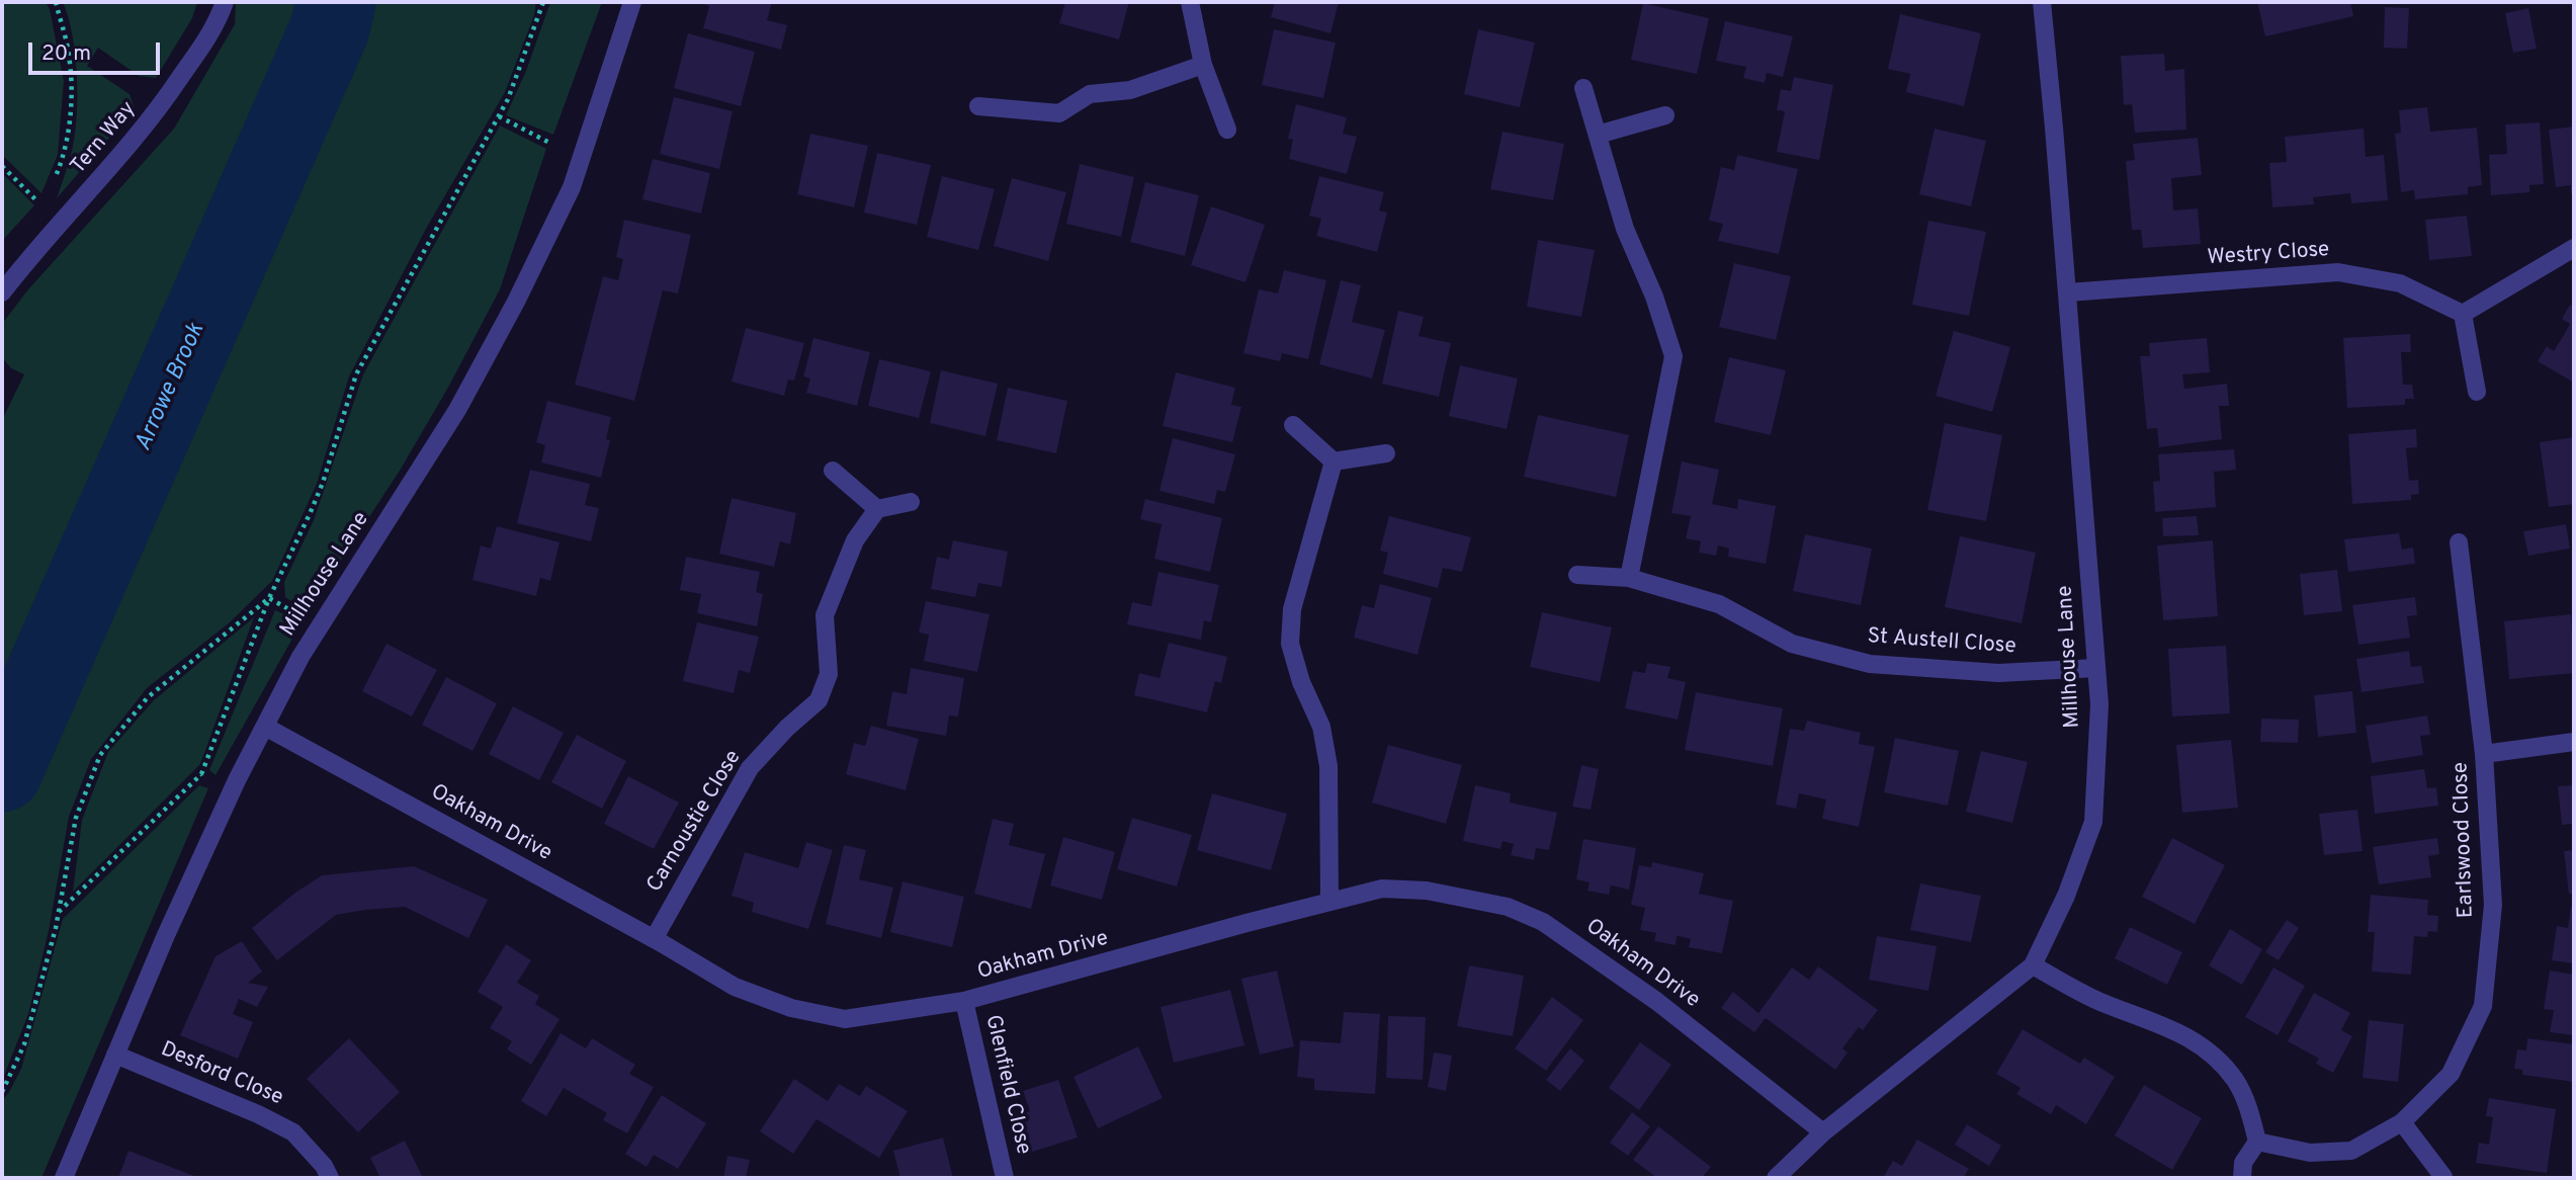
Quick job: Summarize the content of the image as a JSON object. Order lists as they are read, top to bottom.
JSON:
{
  "streets": {
    "street": [
      "Tern Way",
      "Westry Close",
      "Millhouse Lane",
      "St Austell Close",
      "Carnoustie Close",
      "Oakham Drive",
      "Earlswood Close",
      "Desford Close",
      "Glenfield Close"
    ]
  },
  "crossings": [
    ["Westry Close", "Millhouse Lane"],
    ["Millhouse Lane", "St Austell Close"],
    ["Millhouse Lane", "Oakham Drive"],
    ["Millhouse Lane", "Desford Close"],
    ["Carnoustie Close", "Oakham Drive"],
    ["Oakham Drive", "Glenfield Close"]
  ],
  "water": ["Arrowe Brook"],
  "scale_bar": "20 m"
}
